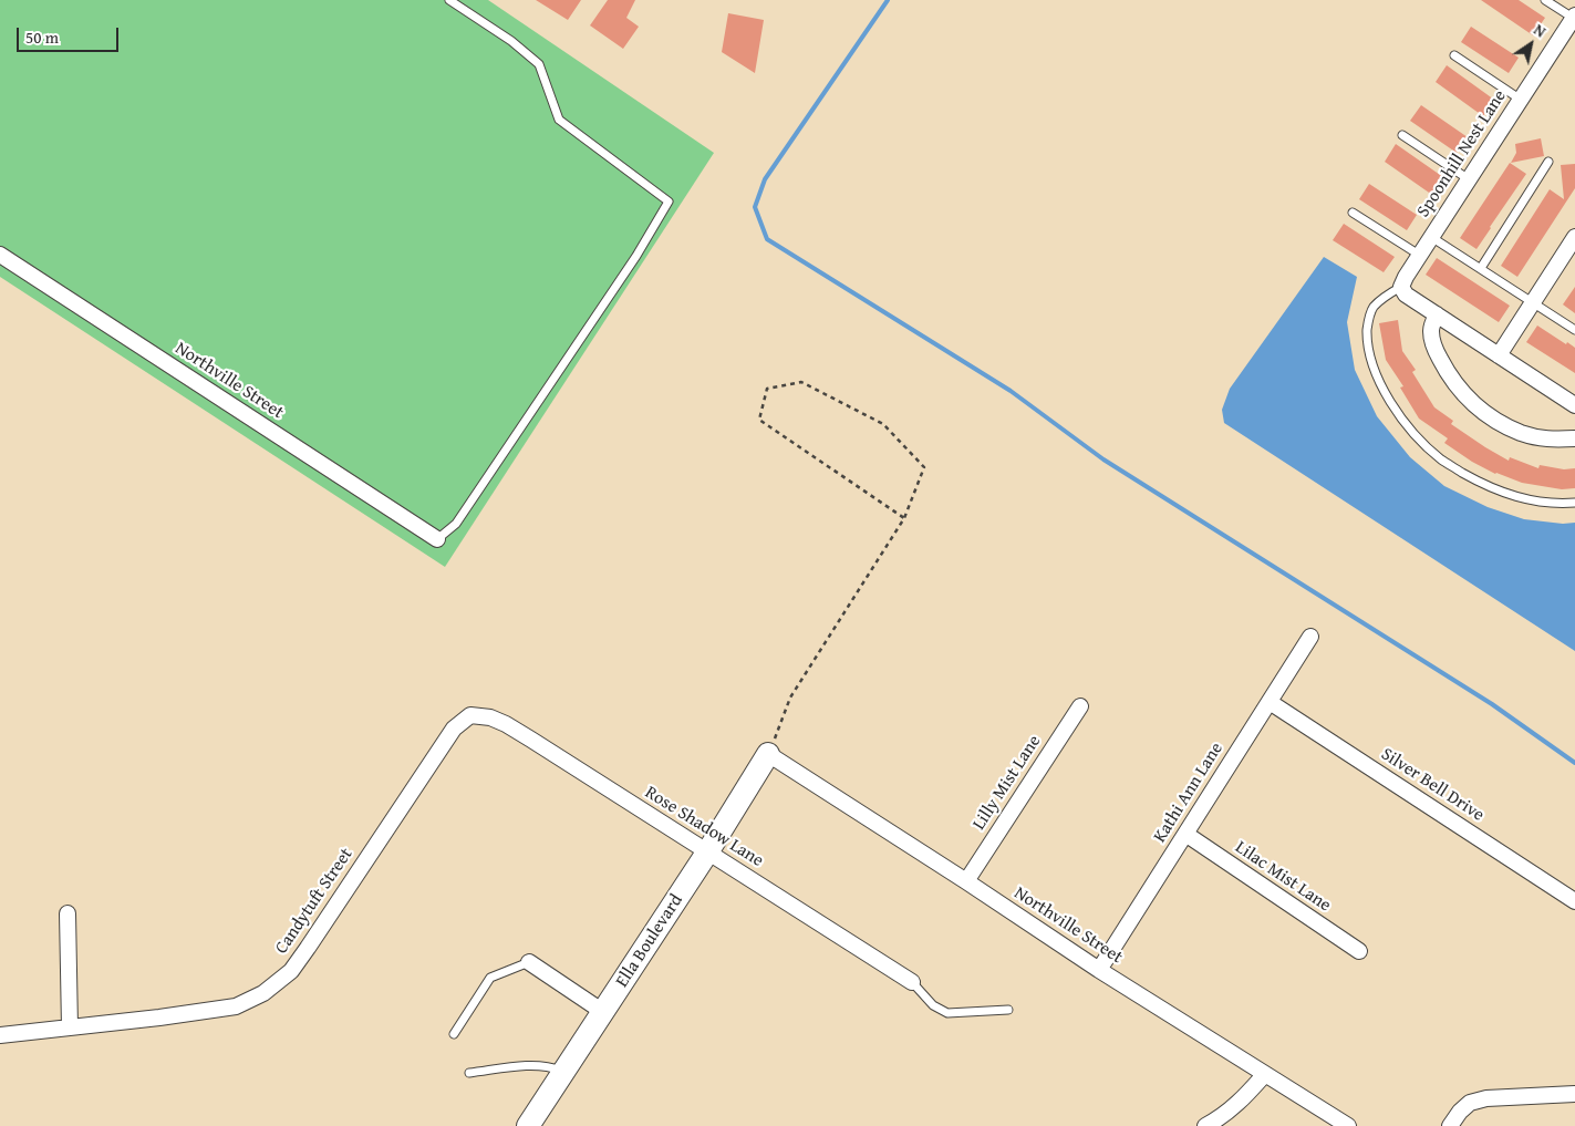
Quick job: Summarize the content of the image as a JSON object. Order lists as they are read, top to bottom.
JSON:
{
  "streets": {
    "street": [
      "Spoonhill Nest Lane",
      "Northville Street",
      "Lilly Mist Lane",
      "Silver Bell Drive",
      "Kathi Ann Lane",
      "Rose Shadow Lane",
      "Lilac Mist Lane",
      "Candytuft Street",
      "Ella Boulevard"
    ]
  },
  "crossings": [
    ["Northville Street", "Lilly Mist Lane"],
    ["Northville Street", "Kathi Ann Lane"],
    ["Northville Street", "Ella Boulevard"],
    ["Silver Bell Drive", "Kathi Ann Lane"],
    ["Kathi Ann Lane", "Lilac Mist Lane"],
    ["Rose Shadow Lane", "Candytuft Street"],
    ["Rose Shadow Lane", "Ella Boulevard"]
  ],
  "scale_bar": "50 m",
  "north": "top right"
}
